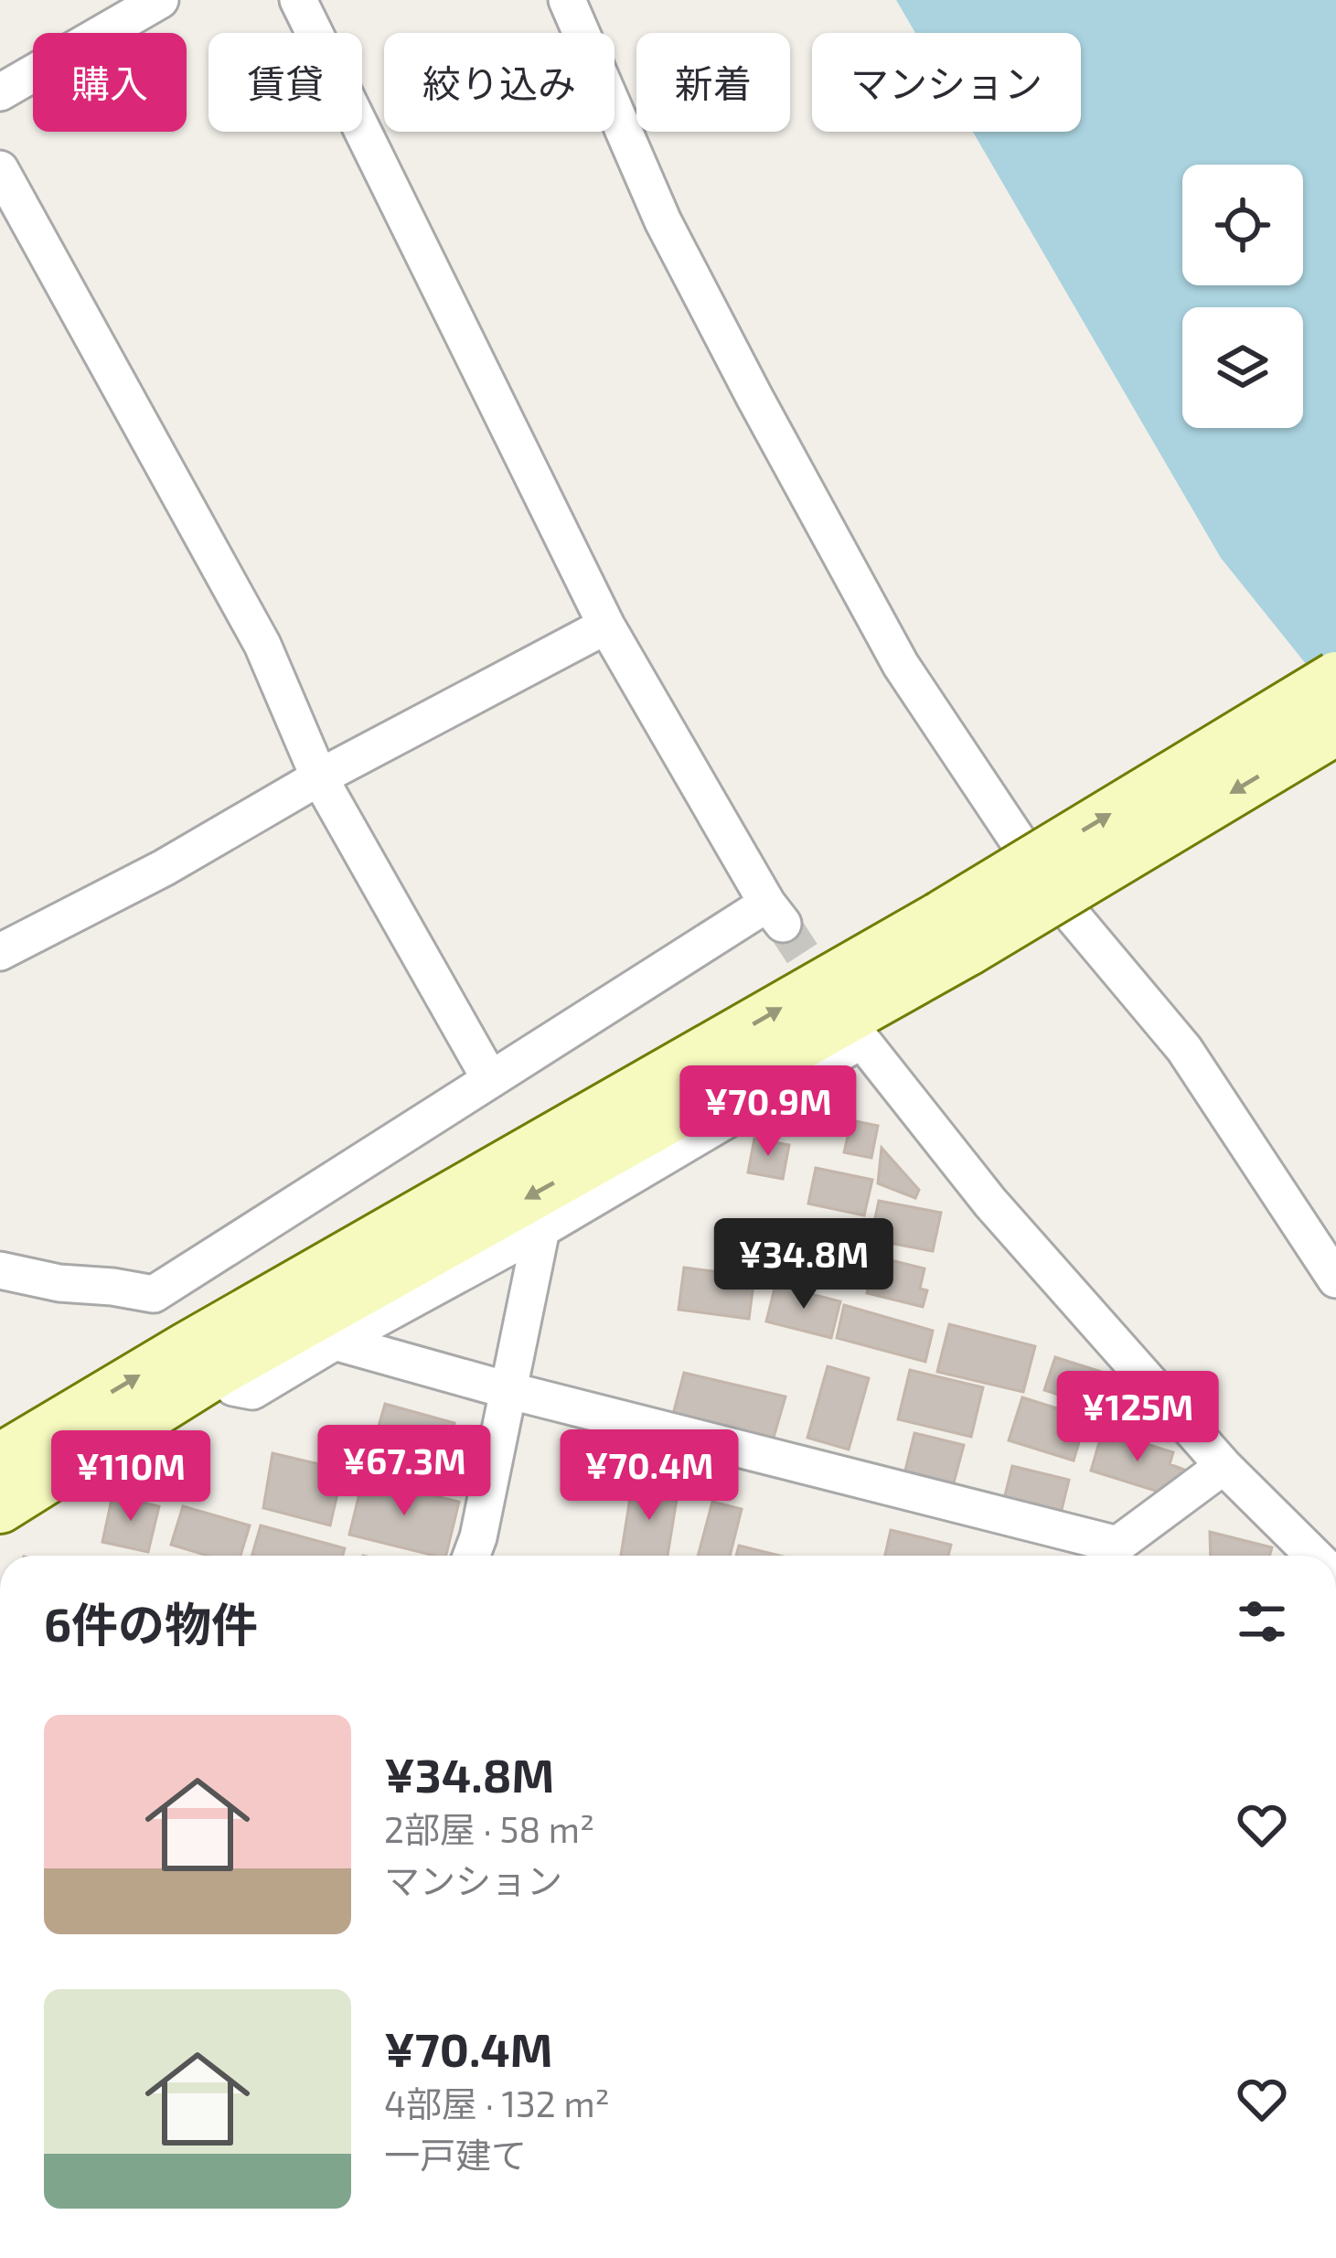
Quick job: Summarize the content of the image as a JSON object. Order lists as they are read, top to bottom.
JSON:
{
  "page": {
    "chip": [
      "購入",
      "賃貸",
      "絞り込み",
      "新着",
      "マンション"
    ],
    "price": [
      "¥70.9M",
      "¥34.8M",
      "¥125M",
      "¥67.3M",
      "¥70.4M",
      "¥110M"
    ],
    "heading": "6件の物件",
    "list": [
      {
        "name": "¥34.8M",
        "note": "2部屋 · 58 m² · マンション"
      },
      {
        "name": "¥70.4M",
        "note": "4部屋 · 132 m² · 一戸建て"
      }
    ]
  }
}
